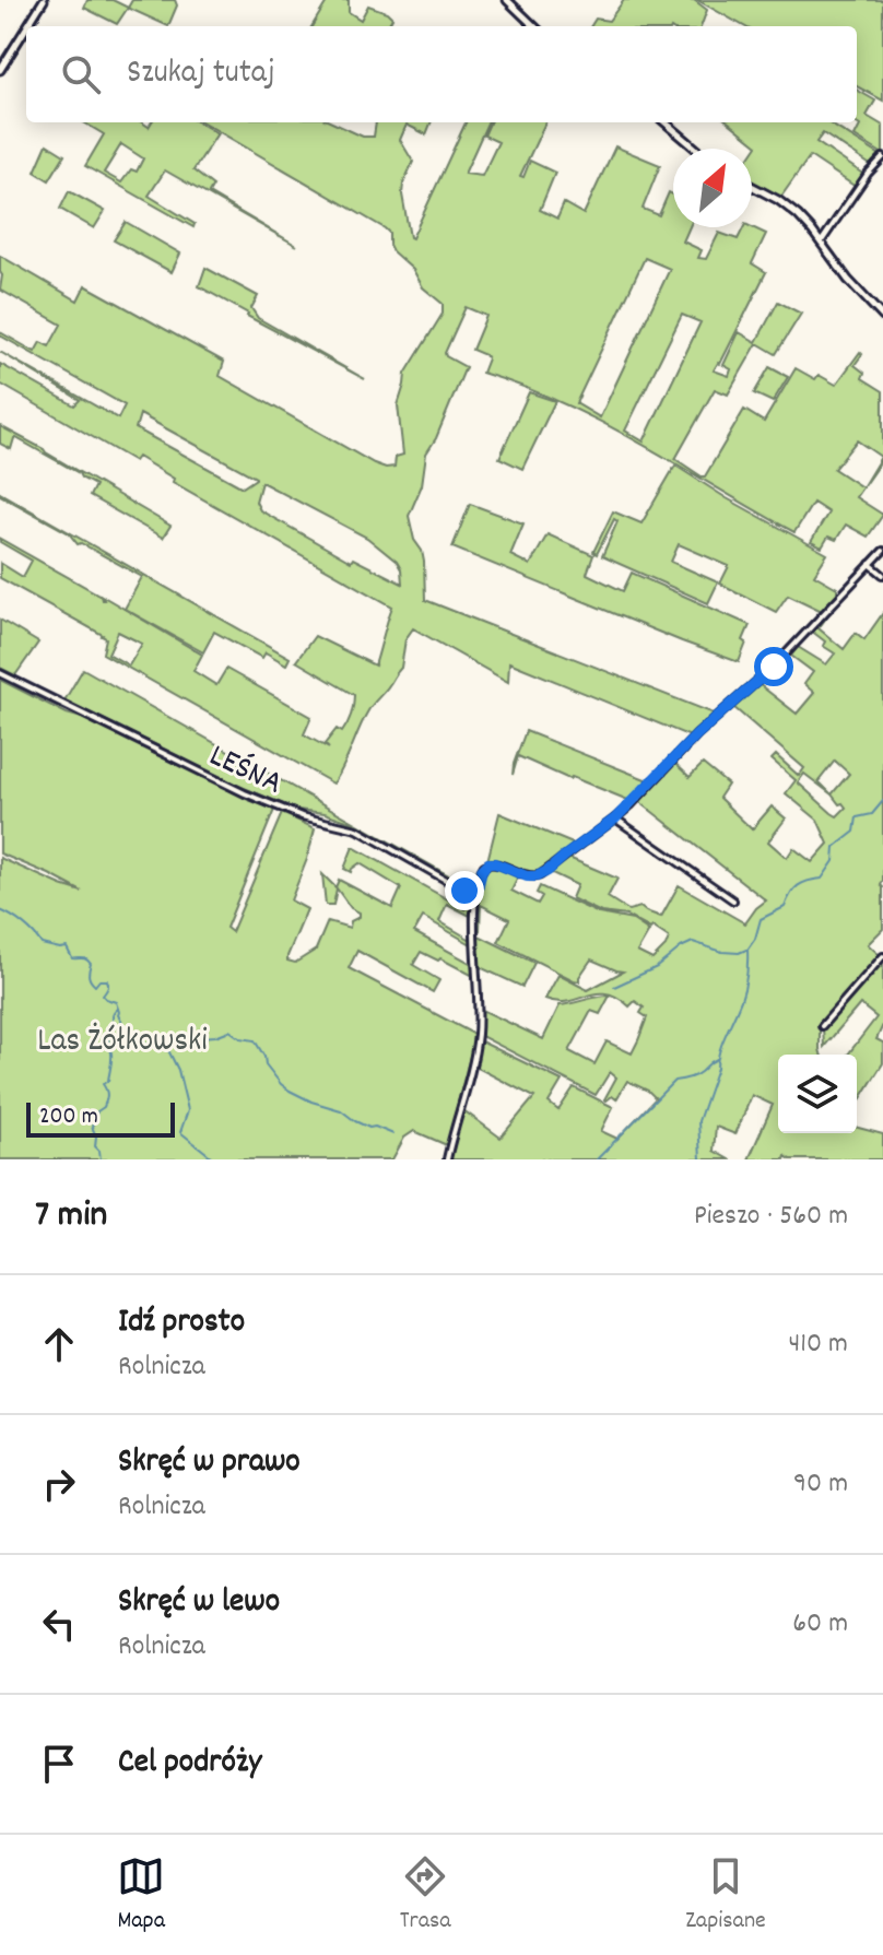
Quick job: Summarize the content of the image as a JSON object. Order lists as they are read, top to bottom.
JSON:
{
  "streets": {
    "street": ["LEŚNA"]
  },
  "parks": ["Las Żółkowski"],
  "scale_bar": "200 m",
  "north": "top right",
  "page": {
    "search": "Szukaj tutaj",
    "scale": "200 m",
    "heading": ["7 min", "Pieszo · 560 m"],
    "list": [
      ["Idź prosto", "Rolnicza", "410 m"],
      ["Skręć w prawo", "Rolnicza", "90 m"],
      ["Skręć w lewo", "Rolnicza", "60 m"],
      "Cel podróży"
    ],
    "nav": ["Mapa", "Trasa", "Zapisane"]
  }
}
